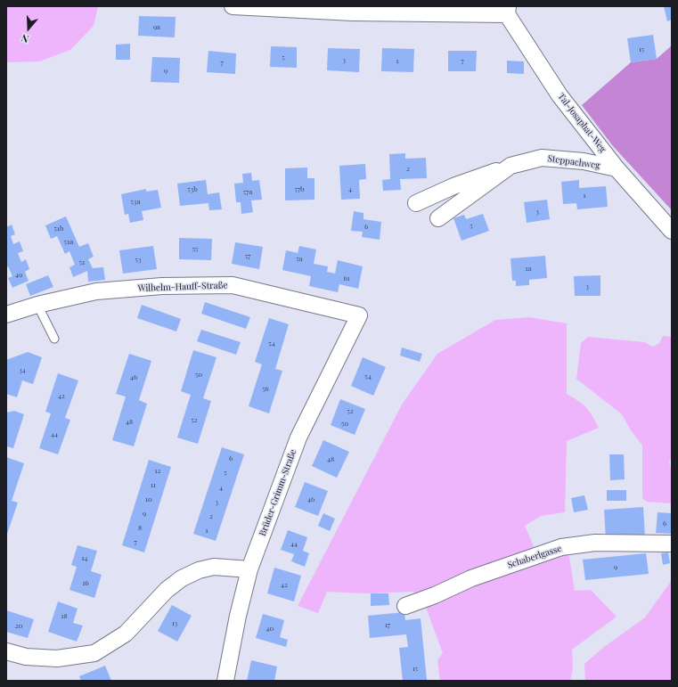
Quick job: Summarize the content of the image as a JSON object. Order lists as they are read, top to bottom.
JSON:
{
  "streets": {
    "street": [
      "Tal-Josaphat-Weg",
      "Steppachweg",
      "Wilhelm-Hauff-Straße",
      "Brüder-Grimm-Straße",
      "Schaberlgasse"
    ]
  },
  "crossings": [
    ["Tal-Josaphat-Weg", "Steppachweg"],
    ["Wilhelm-Hauff-Straße", "Brüder-Grimm-Straße"]
  ],
  "house_numbers": [
    "9a",
    "15",
    "5",
    "3",
    "1",
    "7",
    "7",
    "9",
    "2",
    "53b",
    "57b",
    "4",
    "57a",
    "1",
    "53a",
    "3",
    "5",
    "6",
    "51b",
    "51a",
    "55",
    "57",
    "59",
    "53",
    "51",
    "1a",
    "49",
    "61",
    "3",
    "54",
    "34",
    "50",
    "54",
    "46",
    "56",
    "42",
    "52",
    "52",
    "48",
    "50",
    "44",
    "6",
    "48",
    "12",
    "5",
    "11",
    "4",
    "10",
    "46",
    "3",
    "9",
    "2",
    "6",
    "8",
    "1",
    "7",
    "44",
    "14",
    "9",
    "16",
    "42",
    "18",
    "13",
    "17",
    "20",
    "40",
    "15"
  ],
  "north": "bottom"
}
